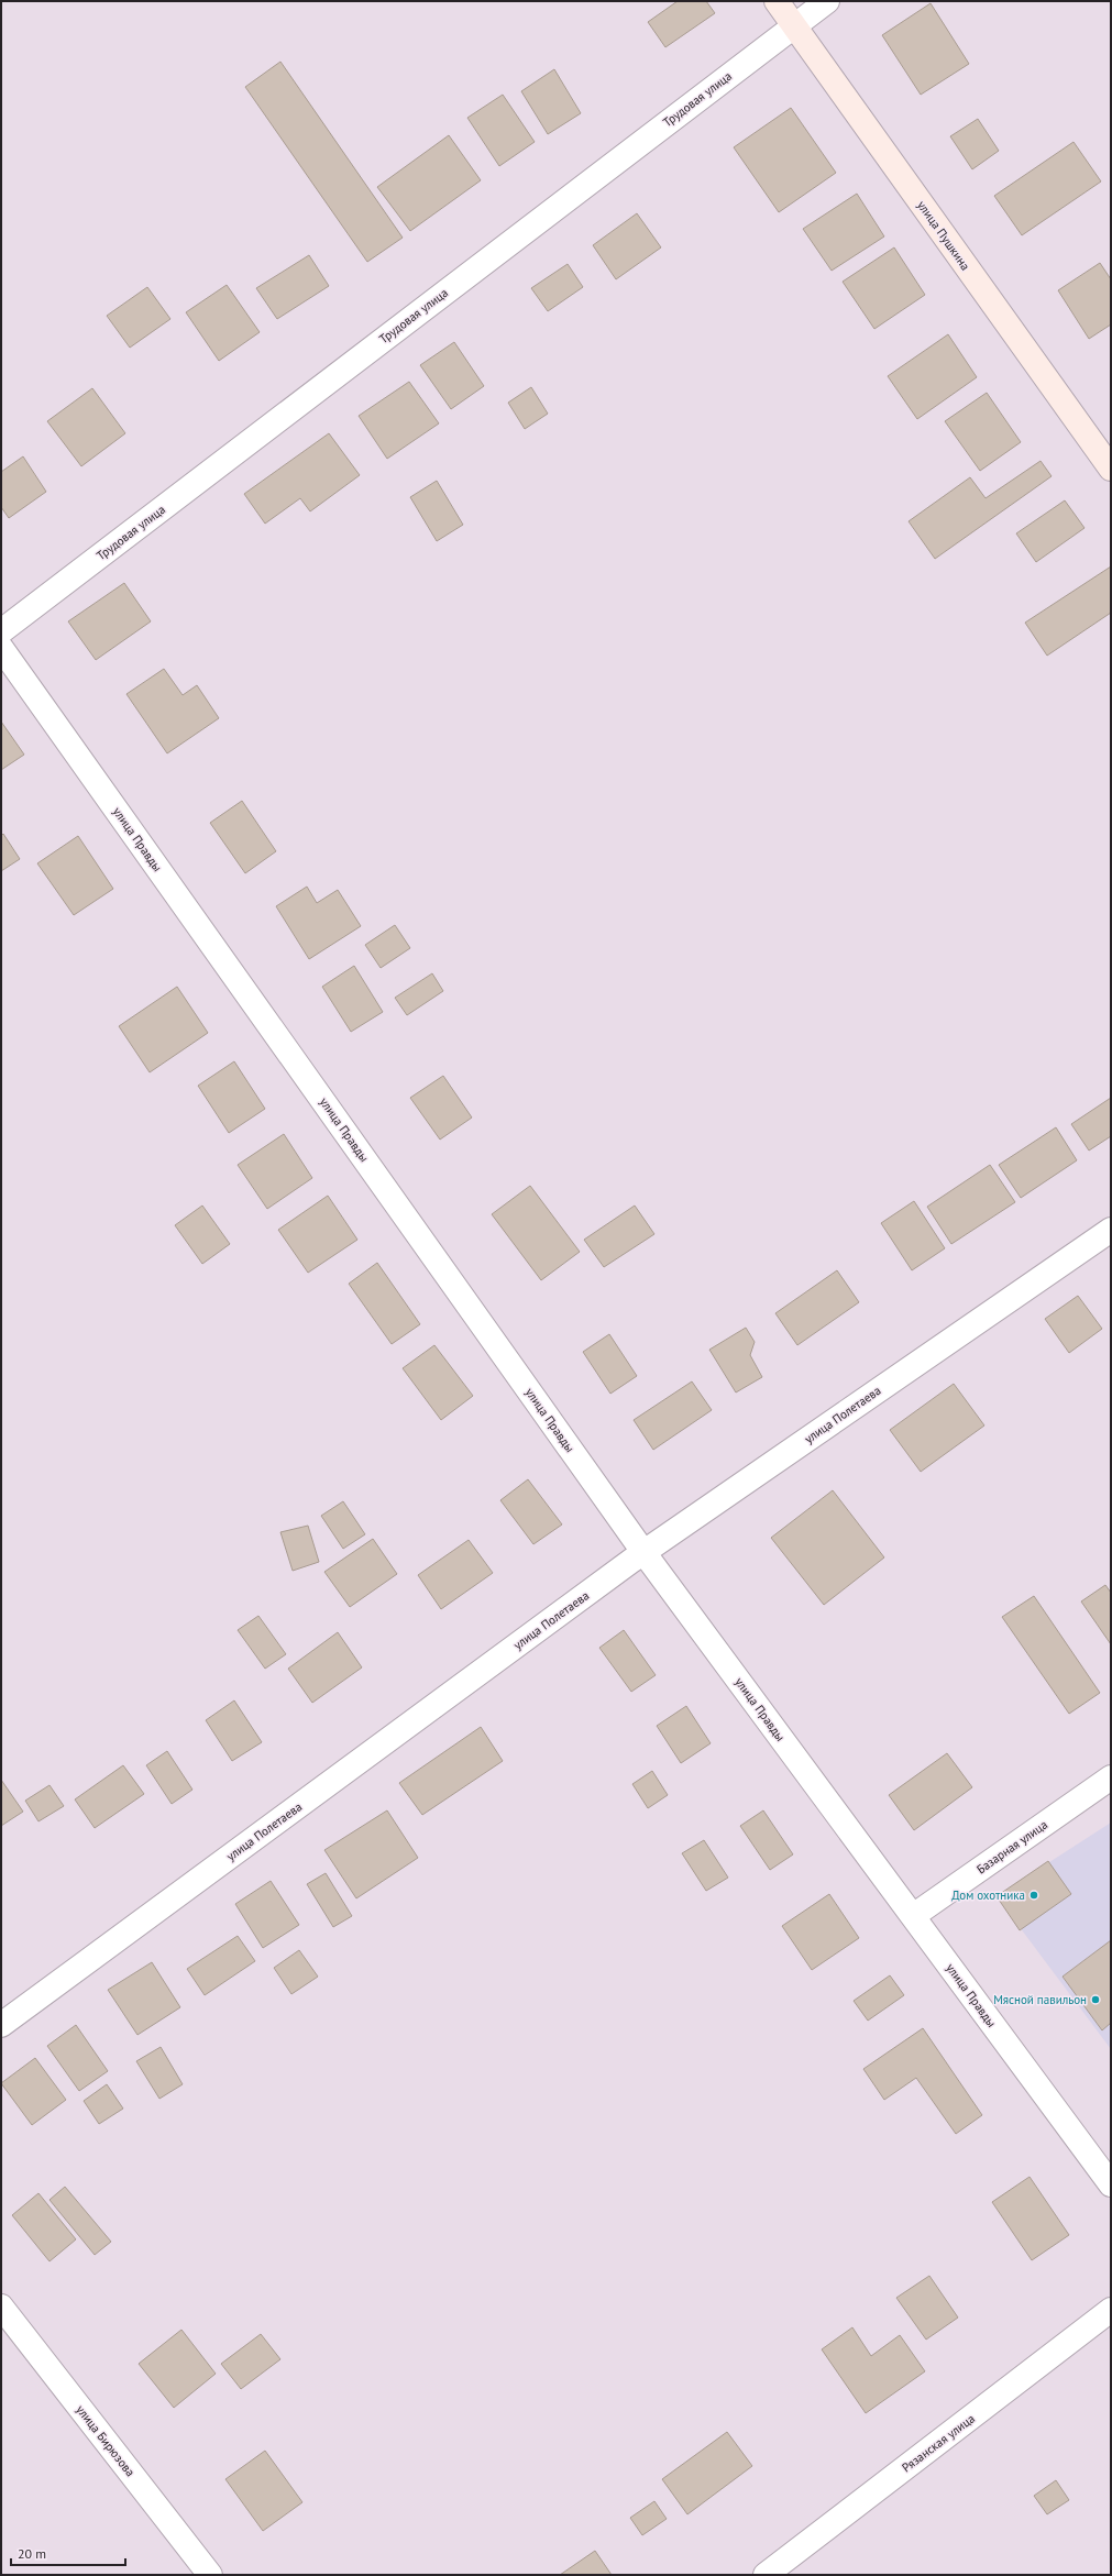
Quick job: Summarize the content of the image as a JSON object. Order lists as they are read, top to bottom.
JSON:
{
  "streets": {
    "main road": ["улица Пушкина"],
    "street": [
      "Трудовая улица",
      "улица Правды",
      "улица Полетаева",
      "Базарная улица",
      "улица Бирюзова",
      "Рязанская улица"
    ]
  },
  "crossings": [
    ["Трудовая улица", "улица Пушкина"],
    ["улица Правды", "улица Полетаева"],
    ["улица Правды", "Базарная улица"]
  ],
  "places": ["Дом охотника", "Мясной павильон"],
  "scale_bar": "20 m"
}
